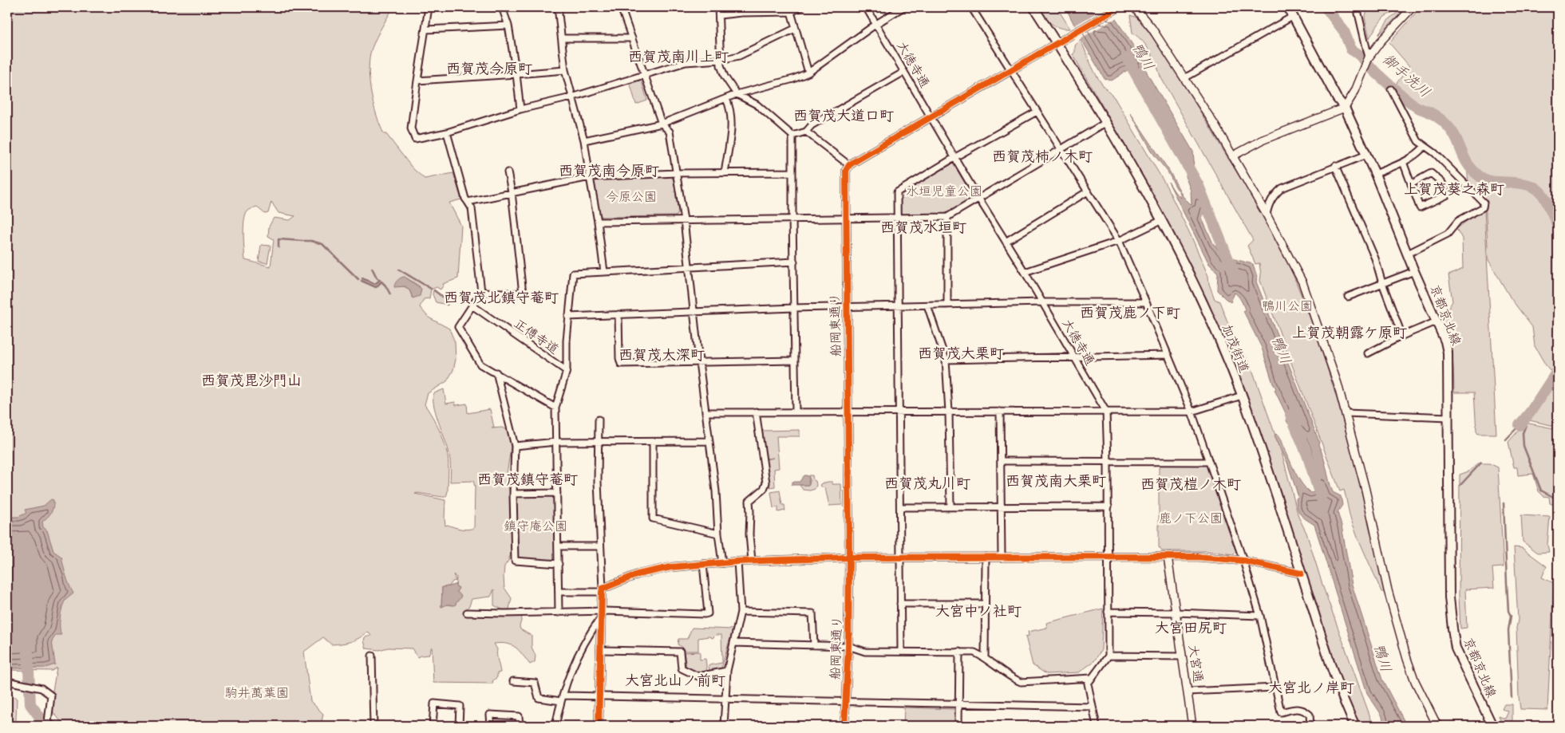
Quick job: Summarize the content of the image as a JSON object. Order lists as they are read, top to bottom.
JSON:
{
  "streets": {
    "main road": ["京都京北線", "加茂街道"],
    "street": [
      "大徳寺通",
      "船岡東通り",
      "正傅寺道",
      "大宮通"
    ]
  },
  "districts": [
    "西賀茂南川上町",
    "西賀茂今原町",
    "西賀茂大道口町",
    "西賀茂柿ノ木町",
    "西賀茂南今原町",
    "上賀茂葵之森町",
    "西賀茂水垣町",
    "西賀茂北鎮守菴町",
    "西賀茂鹿ノ下町",
    "上賀茂朝露ケ原町",
    "西賀茂大栗町",
    "西賀茂大深町",
    "西賀茂毘沙門山",
    "西賀茂鎮守菴町",
    "西賀茂南大栗町",
    "西賀茂丸川町",
    "西賀茂榿ノ木町",
    "大宮中ノ社町",
    "大宮田尻町",
    "大宮北山ノ前町",
    "大宮北ノ岸町"
  ],
  "water": ["鴨川", "御手洗川"],
  "parks": [
    "水垣児童公園",
    "今原公園",
    "鴨川公園",
    "鹿ノ下公園",
    "鎮守庵公園",
    "駒井萬葉園"
  ]
}
